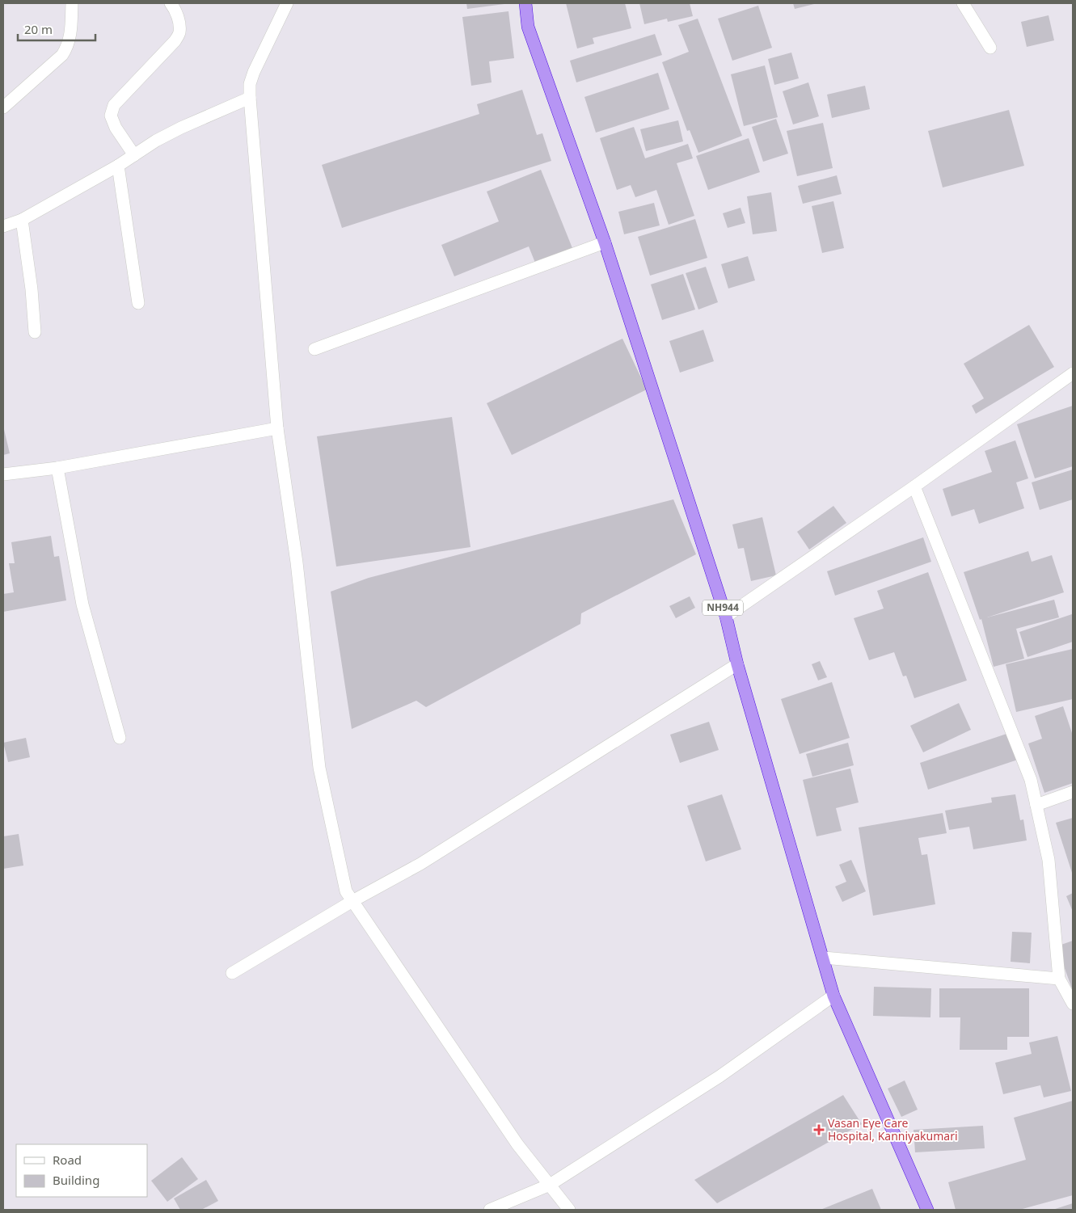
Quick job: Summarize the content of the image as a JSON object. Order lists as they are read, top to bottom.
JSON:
{
  "streets": {
    "highway": ["NH944"]
  },
  "places": {
    "health": ["Vasan Eye Care Hospital, Kanniyakumari"]
  },
  "legend": ["Road", "Building"],
  "scale_bar": "20 m"
}
